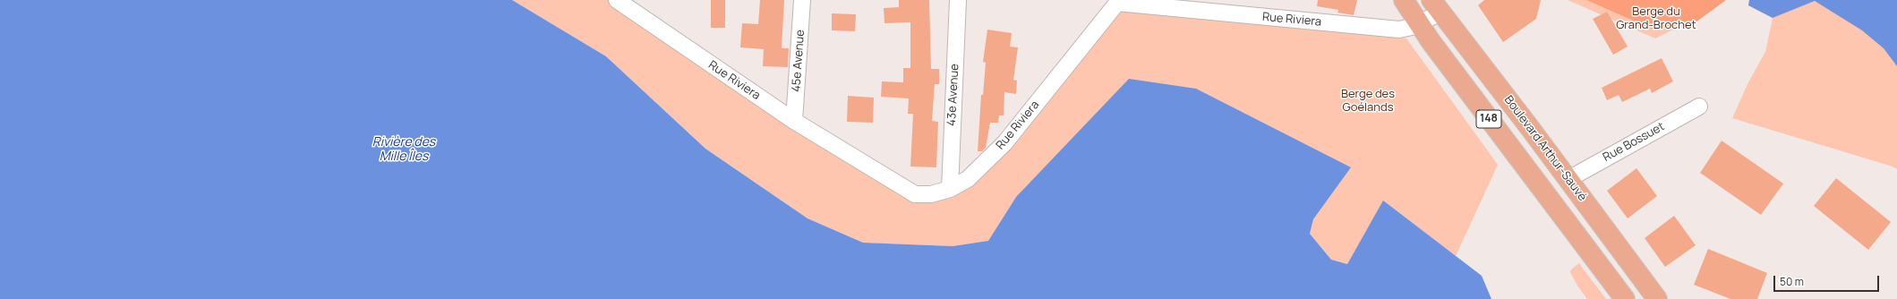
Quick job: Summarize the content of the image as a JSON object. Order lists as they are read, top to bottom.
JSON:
{
  "streets": {
    "main road": ["148", "Boulevard Arthur-Sauvé"],
    "street": [
      "Rue Riviera",
      "45e Avenue",
      "43e Avenue",
      "Rue Bossuet"
    ]
  },
  "crossings": [
    ["Rue Riviera", "45e Avenue"],
    ["Rue Riviera", "43e Avenue"],
    ["Rue Riviera", "148"],
    ["Rue Riviera", "Boulevard Arthur-Sauvé"],
    ["Rue Bossuet", "Boulevard Arthur-Sauvé"]
  ],
  "water": ["Rivière des Mille Îles"],
  "parks": ["Berge du Grand-Brochet", "Berge des Goélands"],
  "scale_bar": "50 m"
}
